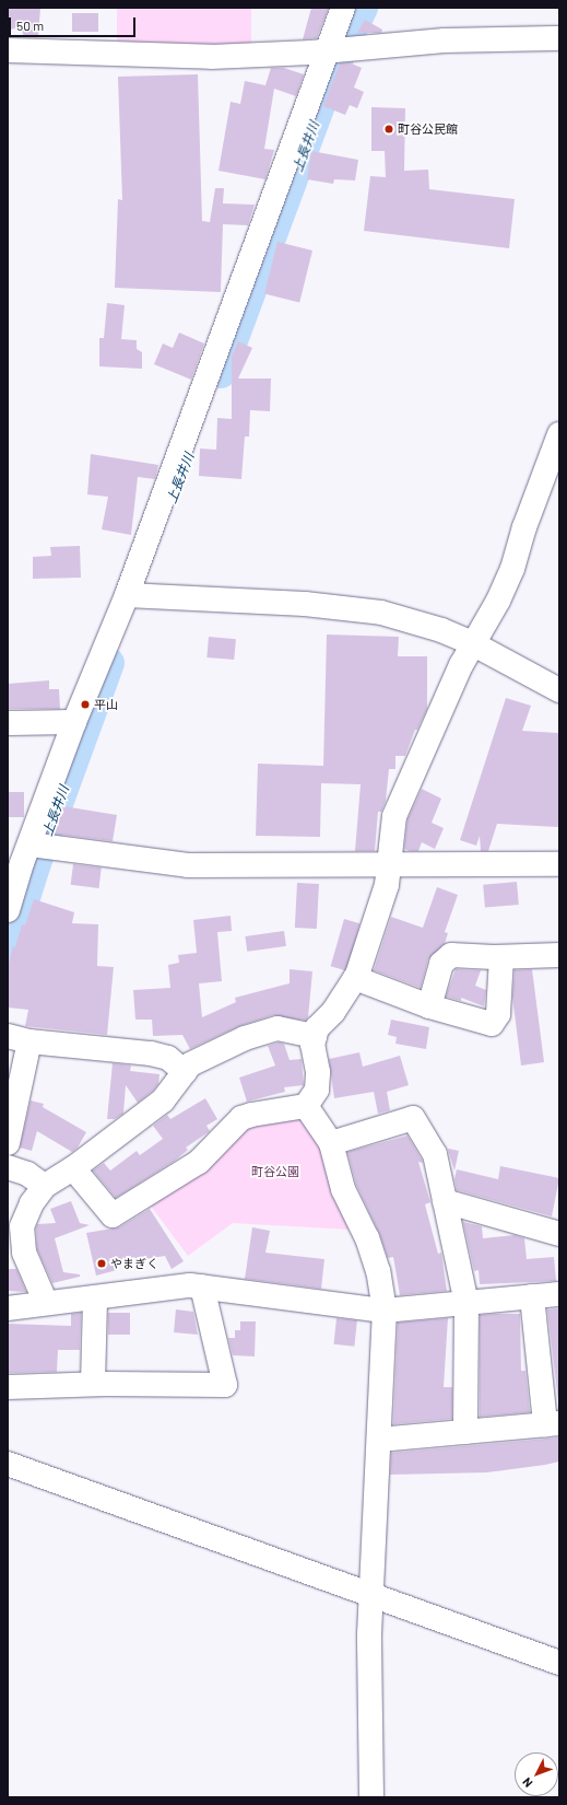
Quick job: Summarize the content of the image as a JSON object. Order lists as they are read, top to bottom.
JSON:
{
  "water": ["上長井川"],
  "parks": ["町谷公園"],
  "places": ["町谷公民館", "平山", "やまぎく"],
  "scale_bar": "50 m",
  "north": "bottom left"
}
